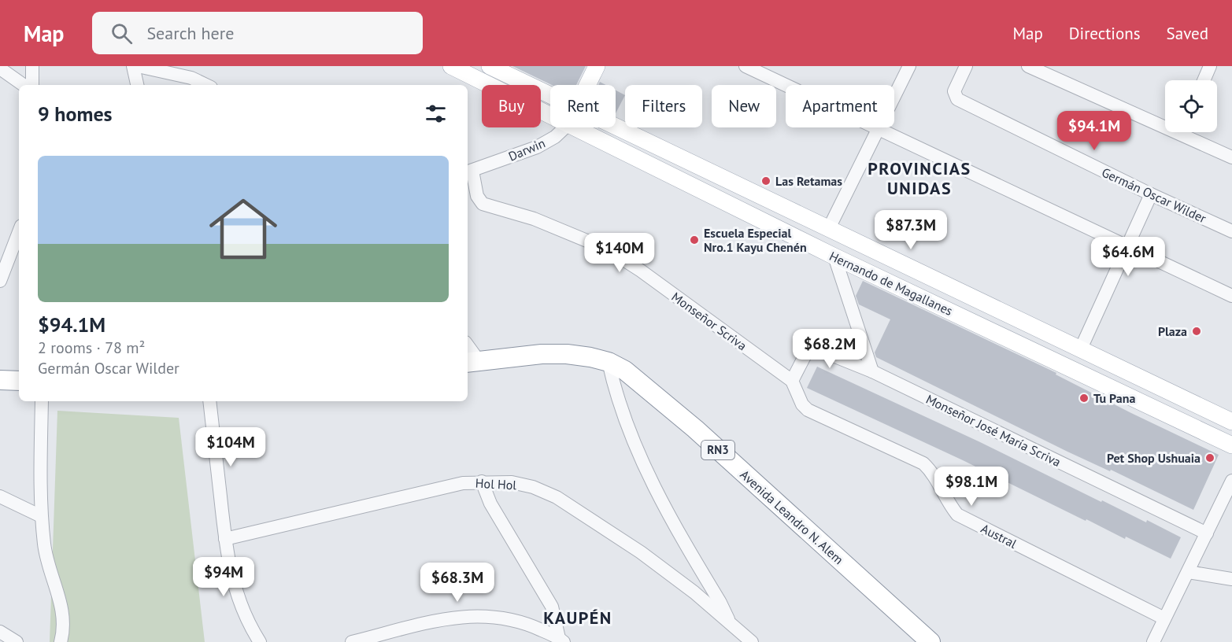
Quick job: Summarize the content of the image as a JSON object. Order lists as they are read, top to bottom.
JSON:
{
  "streets": {
    "highway": ["RN3", "Avenida Leandro N. Alem"],
    "main road": ["Darwin", "Hernando de Magallanes"],
    "street": [
      "Germán Oscar Wilder",
      "Monseñor Scriva",
      "Monseñor José María Scriva",
      "Hol Hol",
      "Austral"
    ]
  },
  "crossings": [
    ["Darwin", "Monseñor Scriva"],
    ["Monseñor Scriva", "Monseñor José María Scriva"],
    ["Monseñor Scriva", "Austral"],
    ["Monseñor José María Scriva", "Austral"]
  ],
  "districts": ["PROVINCIAS UNIDAS", "KAUPÉN"],
  "places": [
    "Las Retamas",
    "Escuela Especial Nro.1 Kayu Chenén",
    "Plaza",
    "Tu Pana",
    "Pet Shop Ushuaia"
  ],
  "page": {
    "header": "Map",
    "search": "Search here",
    "nav": ["Map", "Directions", "Saved"],
    "chip": [
      "Buy",
      "Rent",
      "Filters",
      "New",
      "Apartment"
    ],
    "heading": "9 homes",
    "price": [
      "$94.1M",
      "$87.3M",
      "$140M",
      "$64.6M",
      "$68.2M",
      "$104M",
      "$98.1M",
      "$94M",
      "$68.3M"
    ],
    "list": [
      {
        "name": "$94.1M",
        "note": "2 rooms · 78 m² · Germán Oscar Wilder"
      }
    ]
  }
}
